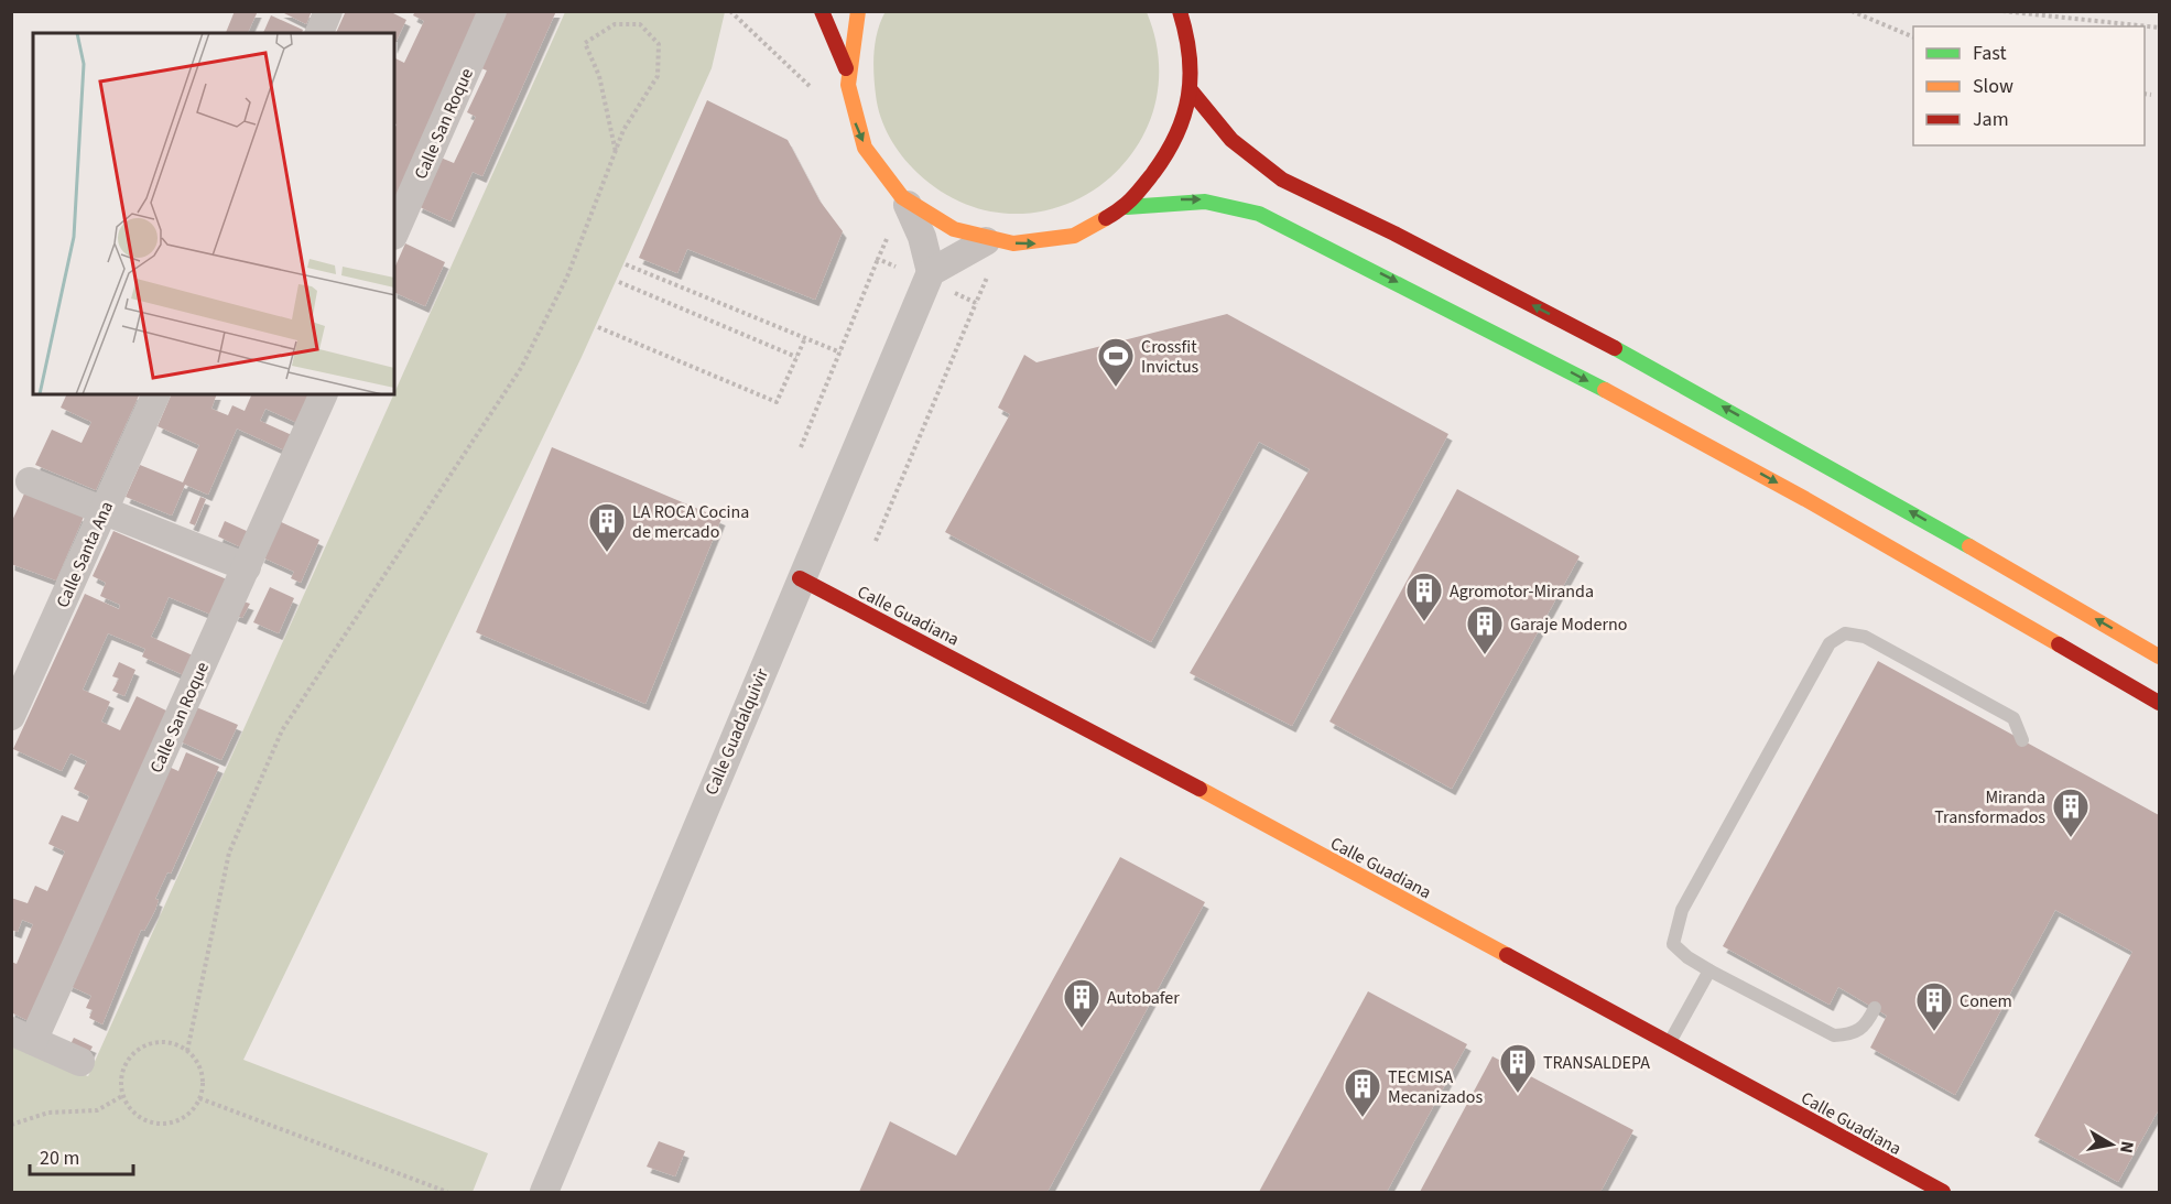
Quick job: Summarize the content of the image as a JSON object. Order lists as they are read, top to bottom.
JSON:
{
  "streets": {
    "street": [
      "Calle San Roque",
      "Calle Santa Ana",
      "Calle Guadiana",
      "Calle Guadalquivir"
    ]
  },
  "crossings": [
    ["Calle Guadiana", "Calle Guadalquivir"]
  ],
  "places": {
    "sports": ["Crossfit Invictus"],
    "building": [
      "LA ROCA Cocina de mercado",
      "Agromotor-Miranda",
      "Garaje Moderno",
      "Miranda Transformados",
      "Autobafer",
      "Conem",
      "TRANSALDEPA",
      "TECMISA Mecanizados"
    ]
  },
  "legend": ["Fast", "Slow", "Jam"],
  "scale_bar": "20 m",
  "north": "right"
}
